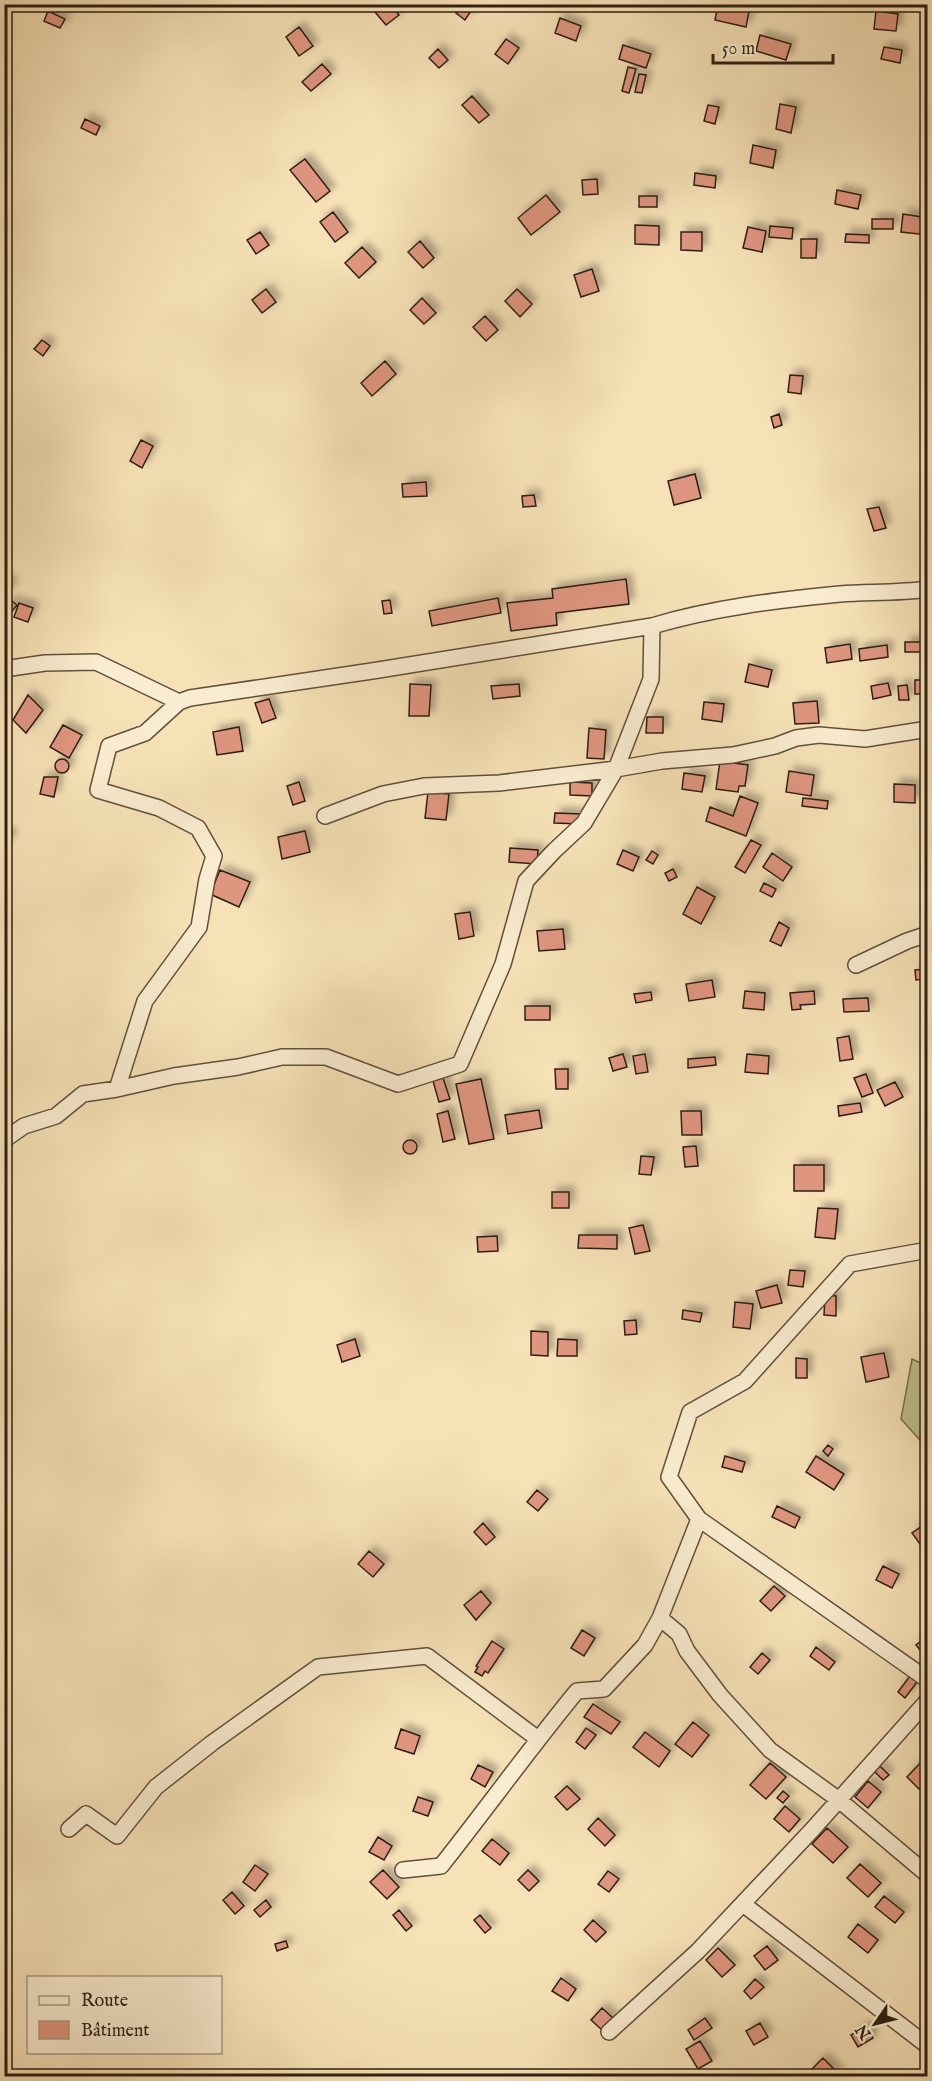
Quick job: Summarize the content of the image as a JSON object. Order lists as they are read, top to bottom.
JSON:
{
  "legend": ["Route", "Bâtiment"],
  "scale_bar": "50 m",
  "north": "bottom left"
}
